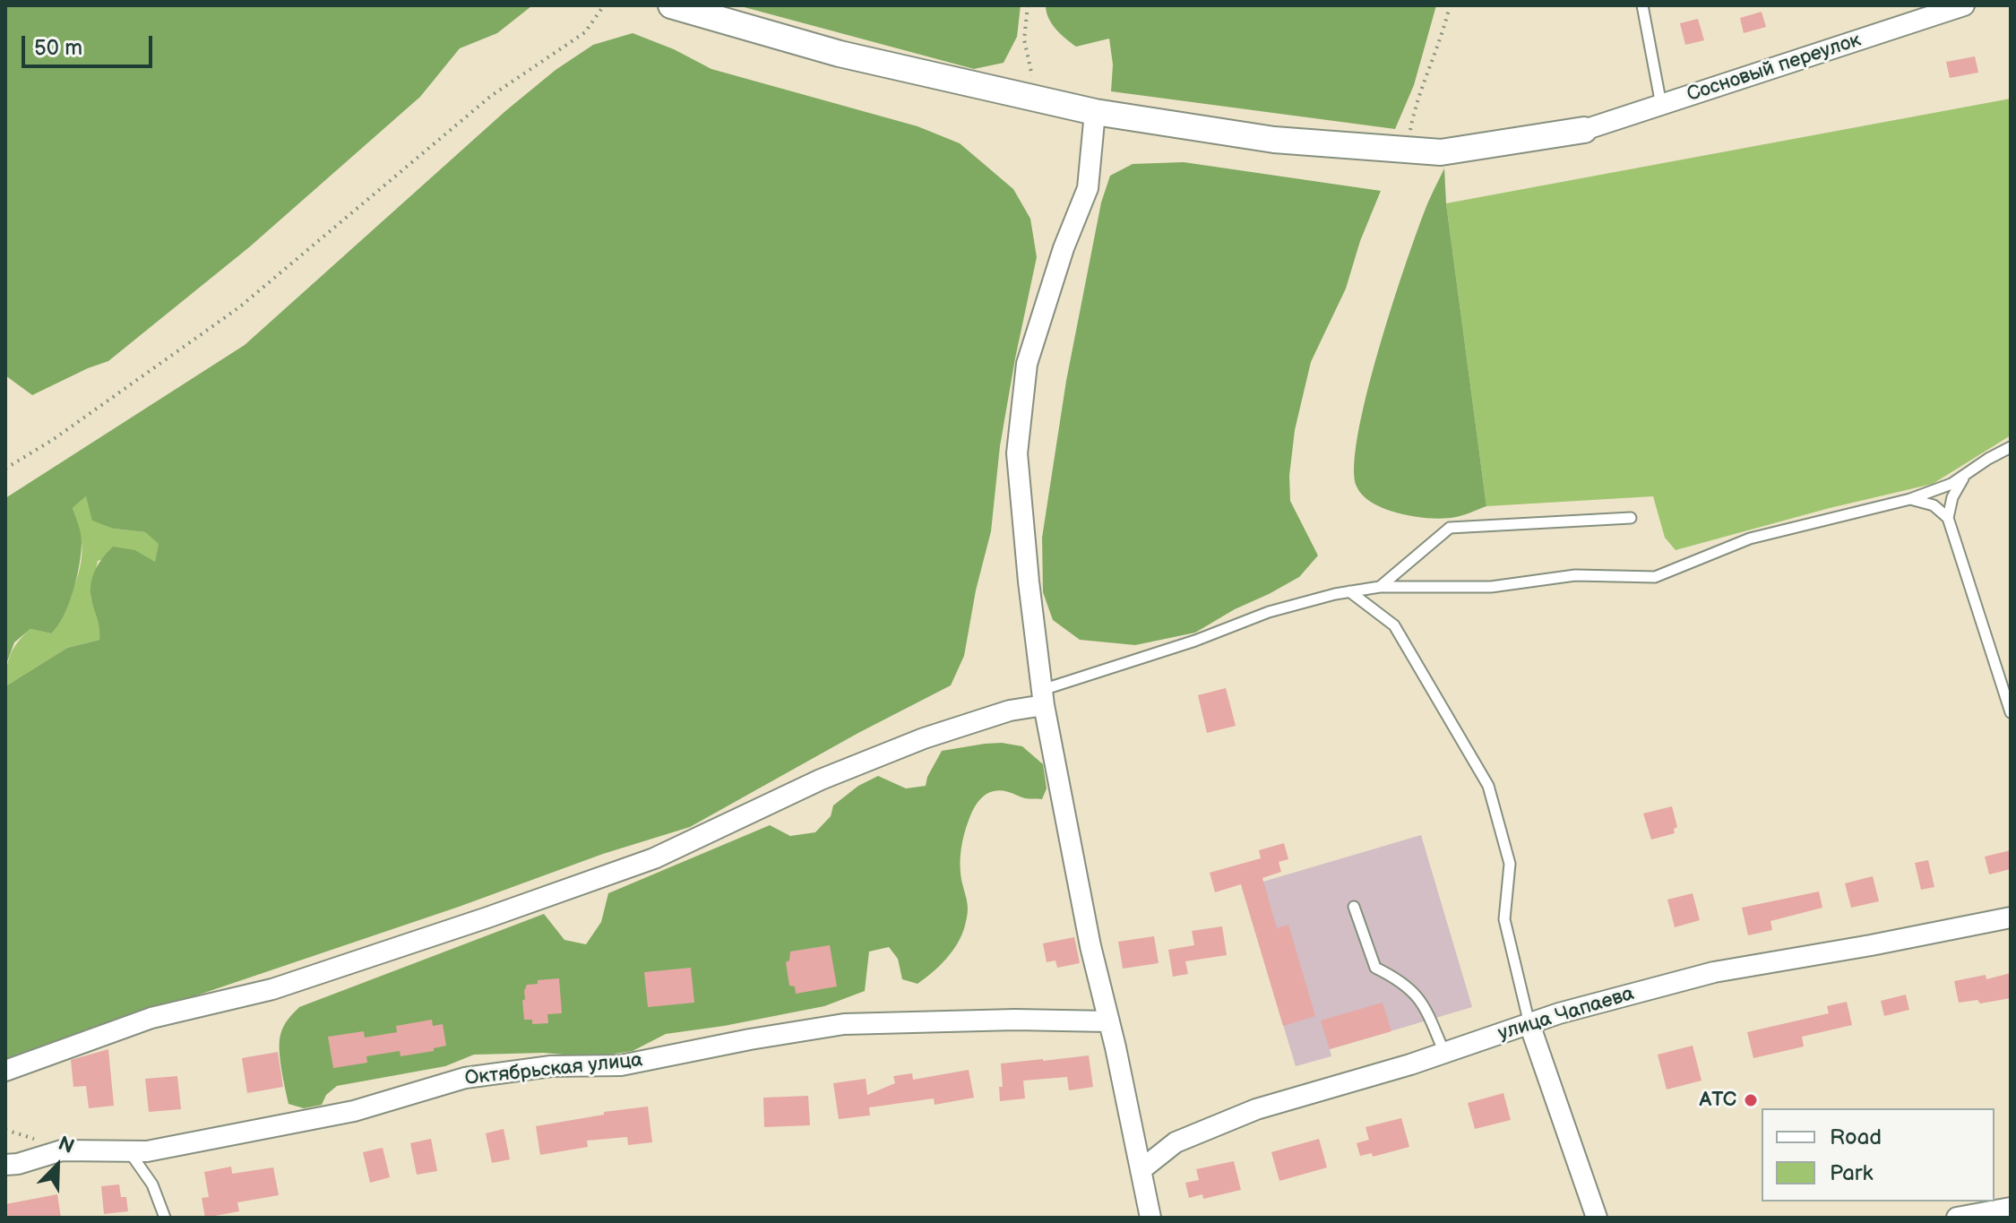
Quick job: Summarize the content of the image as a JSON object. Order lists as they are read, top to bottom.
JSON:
{
  "streets": {
    "street": ["Сосновый переулок", "улица Чапаева", "Октябрьская улица"]
  },
  "places": ["АТС"],
  "legend": ["Road", "Park"],
  "scale_bar": "50 m",
  "north": "top right"
}
